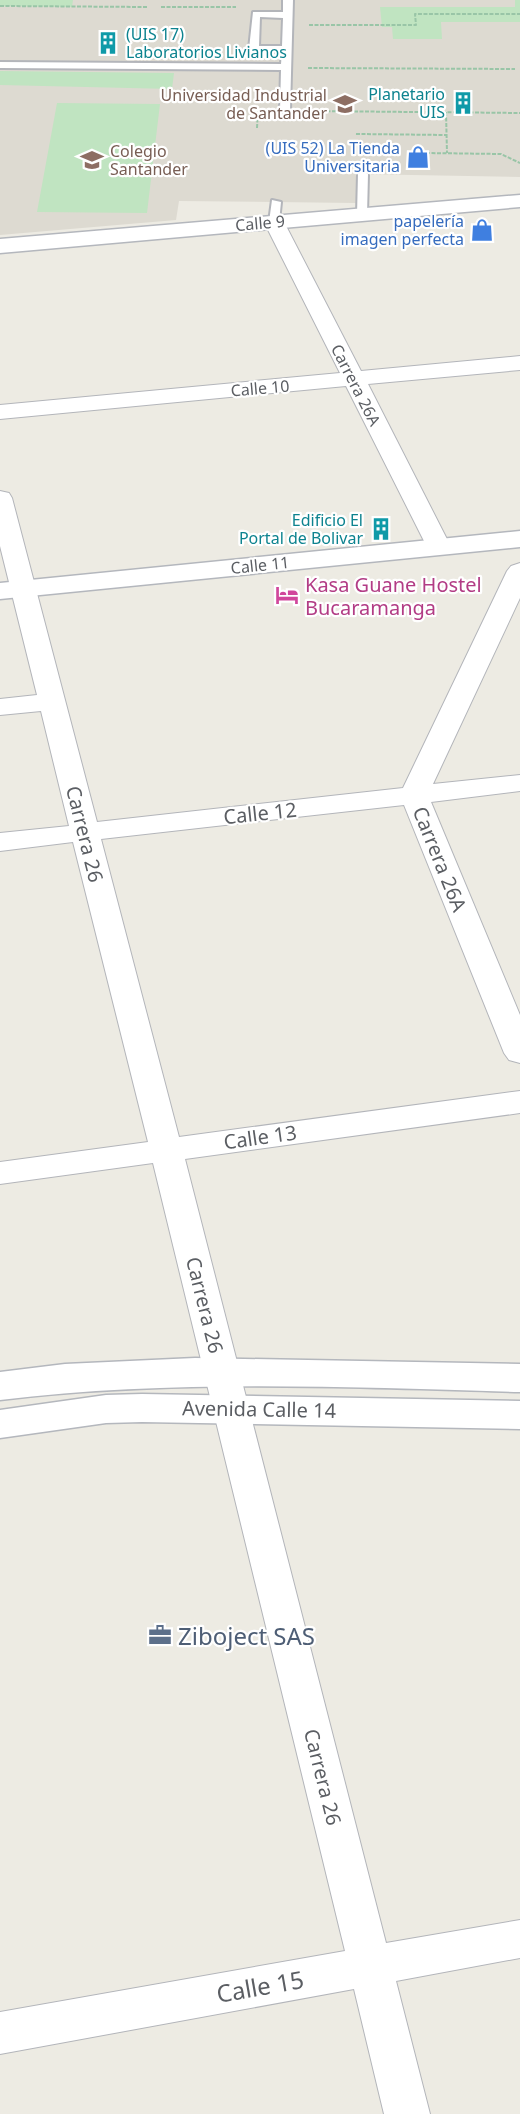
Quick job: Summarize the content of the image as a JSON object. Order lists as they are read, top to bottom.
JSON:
{
  "streets": {
    "street": [
      "Calle 9",
      "Carrera 26A",
      "Calle 10",
      "Calle 11",
      "Calle 12",
      "Carrera 26",
      "Calle 13",
      "Avenida Calle 14",
      "Calle 15"
    ]
  },
  "crossings": [
    ["Calle 9", "Carrera 26A"],
    ["Carrera 26A", "Calle 10"],
    ["Carrera 26A", "Calle 11"],
    ["Carrera 26A", "Calle 12"],
    ["Calle 11", "Carrera 26"],
    ["Calle 12", "Carrera 26"],
    ["Carrera 26", "Calle 13"],
    ["Carrera 26", "Avenida Calle 14"],
    ["Carrera 26", "Calle 15"]
  ],
  "places": {
    "building": ["(UIS 17) Laboratorios Livianos", "Planetario UIS", "Edificio El Portal de Bolivar"],
    "school or university": ["Universidad Industrial de Santander", "Colegio Santander"],
    "shop": ["(UIS 52) La Tienda Universitaria", "papelería imagen perfecta"],
    "hotel": ["Kasa Guane Hostel Bucaramanga"],
    "office": ["Ziboject SAS"]
  }
}
